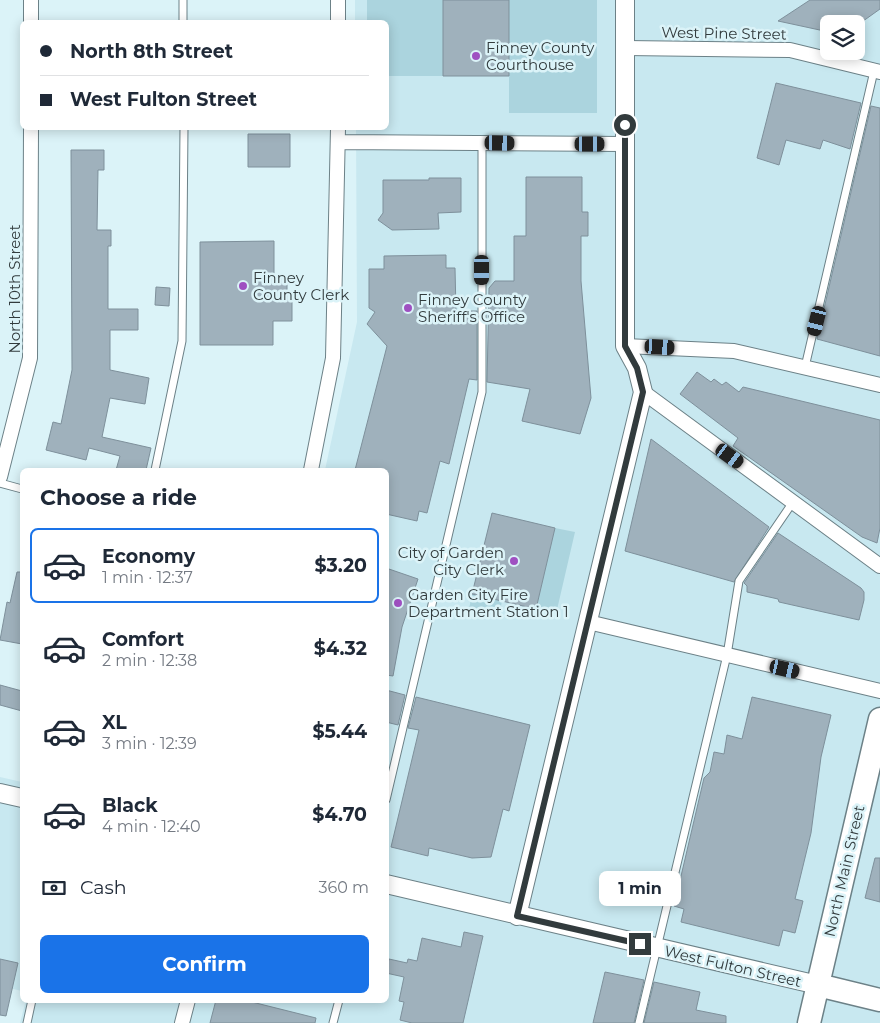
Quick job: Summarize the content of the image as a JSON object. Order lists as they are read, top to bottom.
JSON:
{
  "streets": {
    "main road": ["North Main Street"],
    "street": ["West Pine Street", "North 10th Street", "West Fulton Street"]
  },
  "crossings": [
    ["North Main Street", "West Fulton Street"]
  ],
  "places": [
    "Finney County Courthouse",
    "Finney County Clerk",
    "Finney County Sheriff's Office",
    "City of Garden City Clerk",
    "Garden City Fire Department Station 1"
  ],
  "page": {
    "banner": ["North 8th Street", "West Fulton Street"],
    "heading": "Choose a ride",
    "list": [
      {
        "name": "Economy",
        "note": "1 min · 12:37",
        "value": "$3.20"
      },
      {
        "name": "Comfort",
        "note": "2 min · 12:38",
        "value": "$4.32"
      },
      {
        "name": "XL",
        "note": "3 min · 12:39",
        "value": "$5.44"
      },
      {
        "name": "Black",
        "note": "4 min · 12:40",
        "value": "$4.70"
      }
    ],
    "pay": ["Cash", "360 m"],
    "bubble": "1 min",
    "buttons": "Confirm"
  }
}
